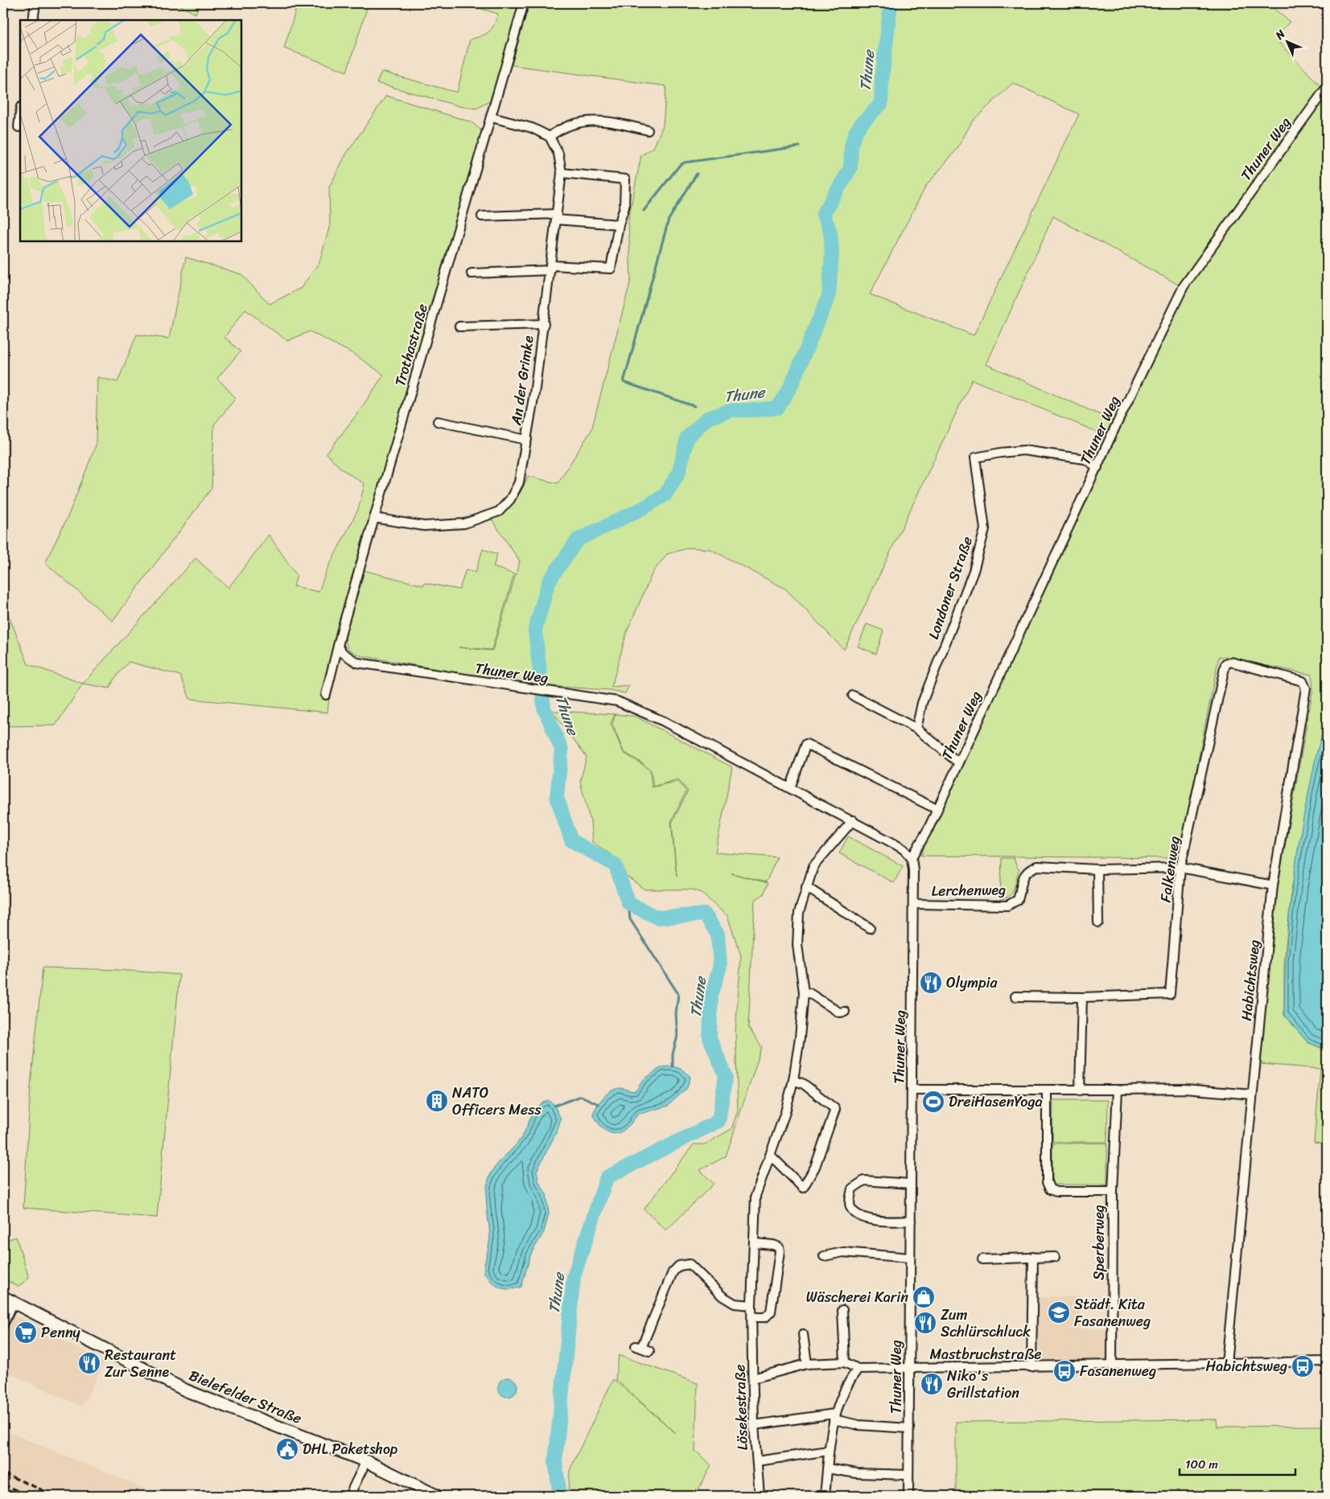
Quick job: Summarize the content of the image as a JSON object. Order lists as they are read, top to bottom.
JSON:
{
  "streets": {
    "main road": ["Bielefelder Straße"],
    "street": [
      "Thuner Weg",
      "Trothastraße",
      "An der Grimke",
      "Londoner Straße",
      "Falkenweg",
      "Lerchenweg",
      "Habichtsweg",
      "Sperberweg",
      "Mastbruchstraße",
      "Lösekestraße"
    ]
  },
  "crossings": [
    ["Thuner Weg", "Trothastraße"],
    ["Thuner Weg", "Londoner Straße"],
    ["Thuner Weg", "Lerchenweg"],
    ["Thuner Weg", "Mastbruchstraße"],
    ["Thuner Weg", "Lösekestraße"],
    ["Trothastraße", "An der Grimke"],
    ["Falkenweg", "Lerchenweg"],
    ["Falkenweg", "Habichtsweg"],
    ["Lerchenweg", "Habichtsweg"],
    ["Habichtsweg", "Mastbruchstraße"],
    ["Sperberweg", "Mastbruchstraße"]
  ],
  "water": ["Thune"],
  "places": {
    "restaurant": [
      "Olympia",
      "Zum Schlürschluck",
      "Restaurant Zur Senne",
      "Niko's Grillstation"
    ],
    "building": ["NATO Officers Mess"],
    "sports": ["DreiHasenYoga"],
    "shop": ["Wäscherei Karin"],
    "school or university": ["Städt. Kita Fasanenweg"],
    "supermarket": ["Penny"],
    "bus stop": ["Habichtsweg", "Fasanenweg"],
    "public building": ["DHL Paketshop"]
  },
  "scale_bar": "100 m",
  "north": "top left"
}
